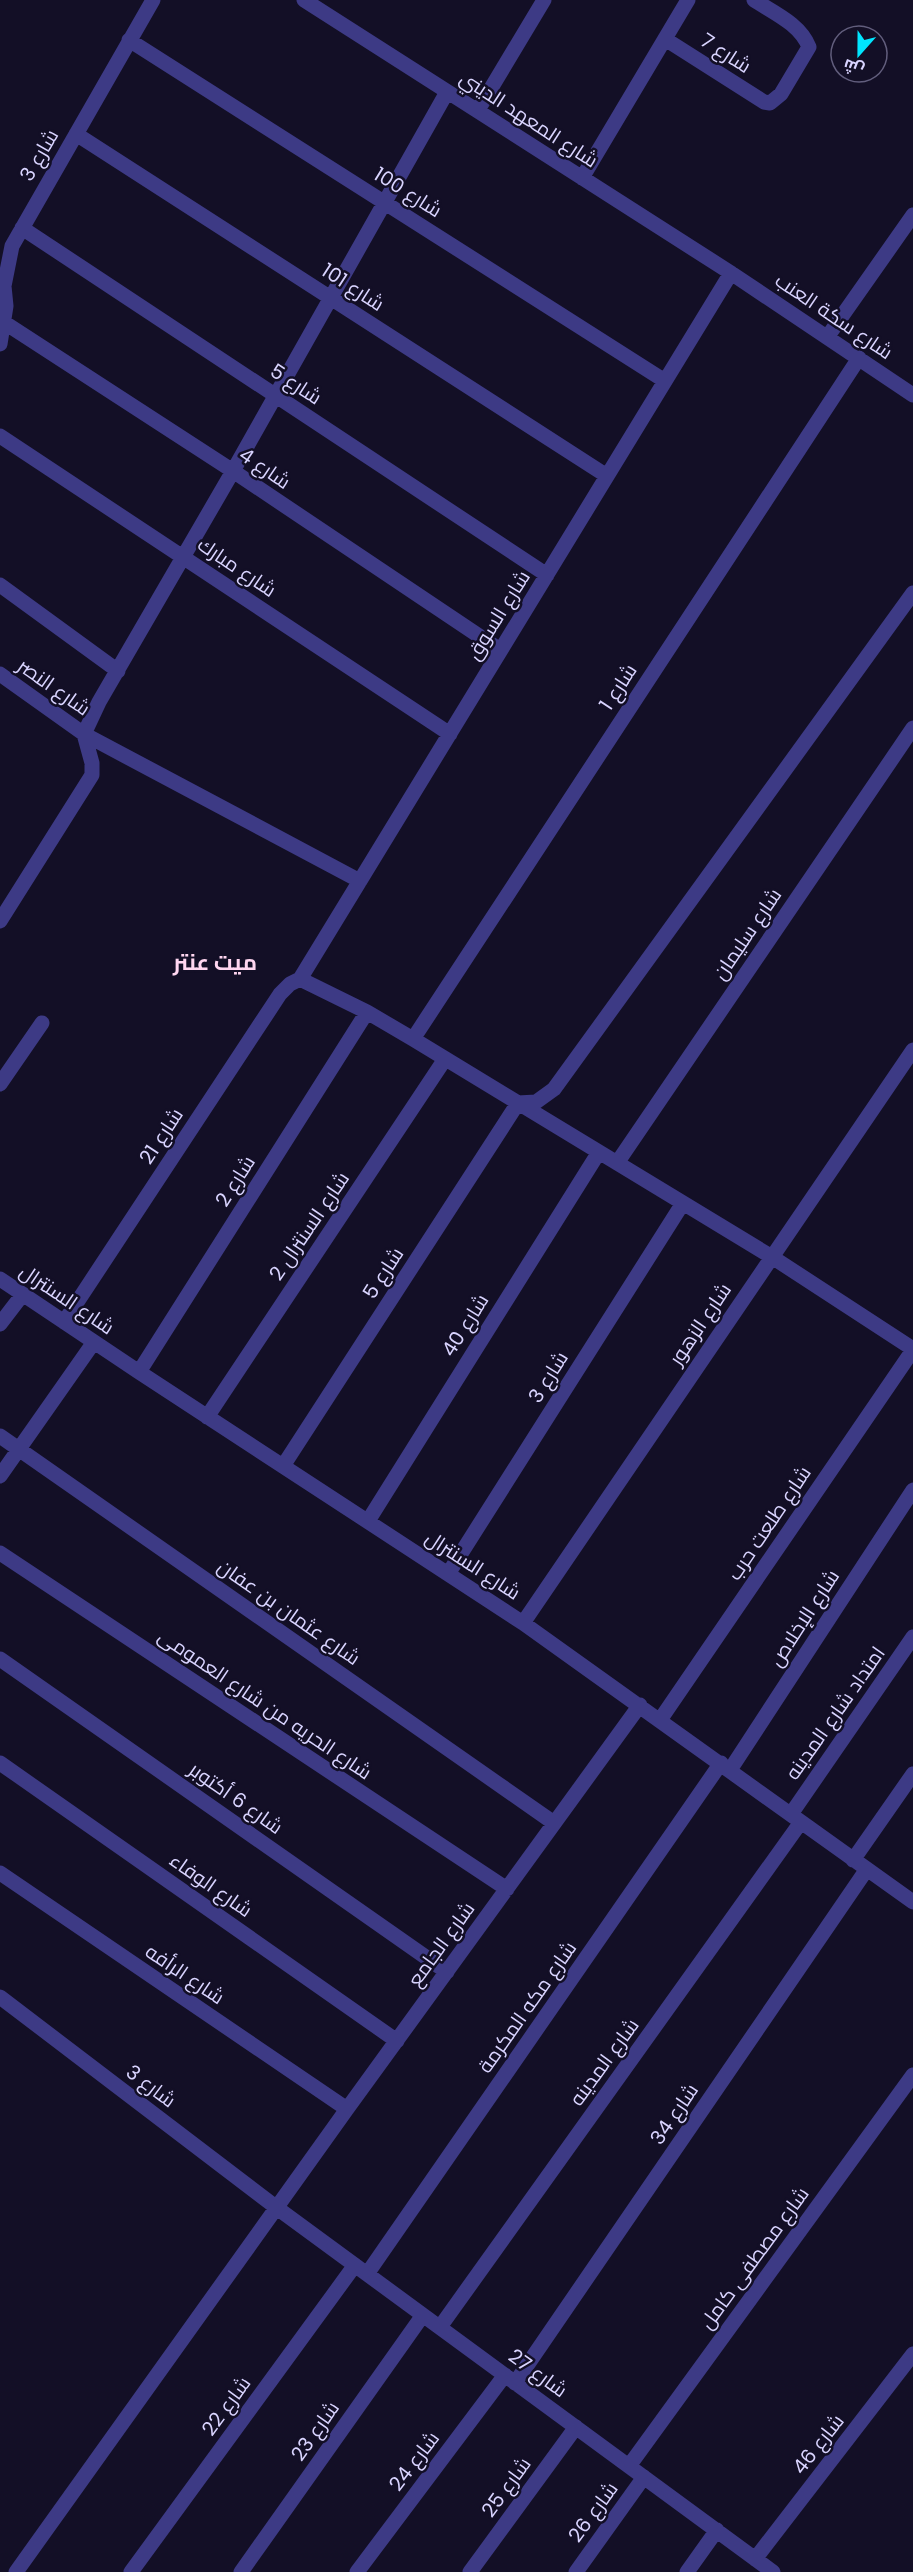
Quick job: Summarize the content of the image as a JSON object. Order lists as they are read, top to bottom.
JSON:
{
  "streets": {
    "street": [
      "شارع 7",
      "شارع المعهد الديني",
      "شارع 3",
      "شارع 100",
      "شارع 101",
      "شارع سكة العنب",
      "شارع 5",
      "شارع 4",
      "شارع مبارك",
      "شارع السوق",
      "شارع النصر",
      "شارع 1",
      "شارع سليمان",
      "شارع 21",
      "شارع 2",
      "شارع السنترال 2",
      "شارع السنترال",
      "شارع الزهور",
      "شارع 40",
      "شارع طلعت حرب",
      "شارع عثمان بن عفان",
      "شارع الإخلاص",
      "شارع الحريه من شارع العمومى",
      "امتداد شارع المدينه",
      "شارع 6 أكتوبر",
      "شارع الوفاء",
      "شارع الجامع",
      "شارع الرأفه",
      "شارع مكه المكرمة",
      "شارع المدينه",
      "شارع 34",
      "شارع مصطفى كامل",
      "شارع 27",
      "شارع 22",
      "شارع 23",
      "شارع 46",
      "شارع 24",
      "شارع 25",
      "شارع 26"
    ]
  },
  "crossings": [
    ["شارع المعهد الديني", "شارع سكة العنب"],
    ["شارع المعهد الديني", "شارع السوق"],
    ["شارع 3", "شارع 100"],
    ["شارع 3", "شارع 101"],
    ["شارع 3", "شارع 5"],
    ["شارع 3", "شارع 4"],
    ["شارع 3", "شارع السنترال"],
    ["شارع 3", "شارع الجامع"],
    ["شارع 3", "شارع 27"],
    ["شارع 100", "شارع السوق"],
    ["شارع 101", "شارع السوق"],
    ["شارع سكة العنب", "شارع السوق"],
    ["شارع سكة العنب", "شارع 1"],
    ["شارع 5", "شارع السوق"],
    ["شارع 5", "شارع السنترال"],
    ["شارع 4", "شارع السوق"],
    ["شارع مبارك", "شارع السوق"],
    ["شارع السوق", "شارع النصر"],
    ["شارع السوق", "شارع 21"],
    ["شارع 21", "شارع السنترال"],
    ["شارع 2", "شارع السنترال"],
    ["شارع السنترال 2", "شارع السنترال"],
    ["شارع السنترال", "شارع الزهور"],
    ["شارع السنترال", "شارع 40"],
    ["شارع السنترال", "شارع طلعت حرب"],
    ["شارع السنترال", "شارع الإخلاص"],
    ["شارع السنترال", "امتداد شارع المدينه"],
    ["شارع السنترال", "شارع الجامع"],
    ["شارع السنترال", "شارع مكه المكرمة"],
    ["شارع السنترال", "شارع المدينه"],
    ["شارع السنترال", "شارع 34"],
    ["شارع عثمان بن عفان", "شارع الجامع"],
    ["شارع الإخلاص", "شارع مكه المكرمة"],
    ["شارع الحريه من شارع العمومى", "شارع الجامع"],
    ["امتداد شارع المدينه", "شارع المدينه"],
    ["شارع 6 أكتوبر", "شارع الجامع"],
    ["شارع الوفاء", "شارع الجامع"],
    ["شارع الجامع", "شارع الرأفه"],
    ["شارع الجامع", "شارع 27"],
    ["شارع مكه المكرمة", "شارع 27"],
    ["شارع مكه المكرمة", "شارع 22"],
    ["شارع المدينه", "شارع 27"],
    ["شارع 34", "شارع 27"],
    ["شارع 34", "شارع 24"],
    ["شارع مصطفى كامل", "شارع 27"],
    ["شارع 27", "شارع 22"],
    ["شارع 27", "شارع 23"],
    ["شارع 27", "شارع 46"],
    ["شارع 27", "شارع 24"],
    ["شارع 27", "شارع 25"],
    ["شارع 27", "شارع 26"]
  ],
  "districts": ["ميت عنتر"],
  "north": "bottom"
}
